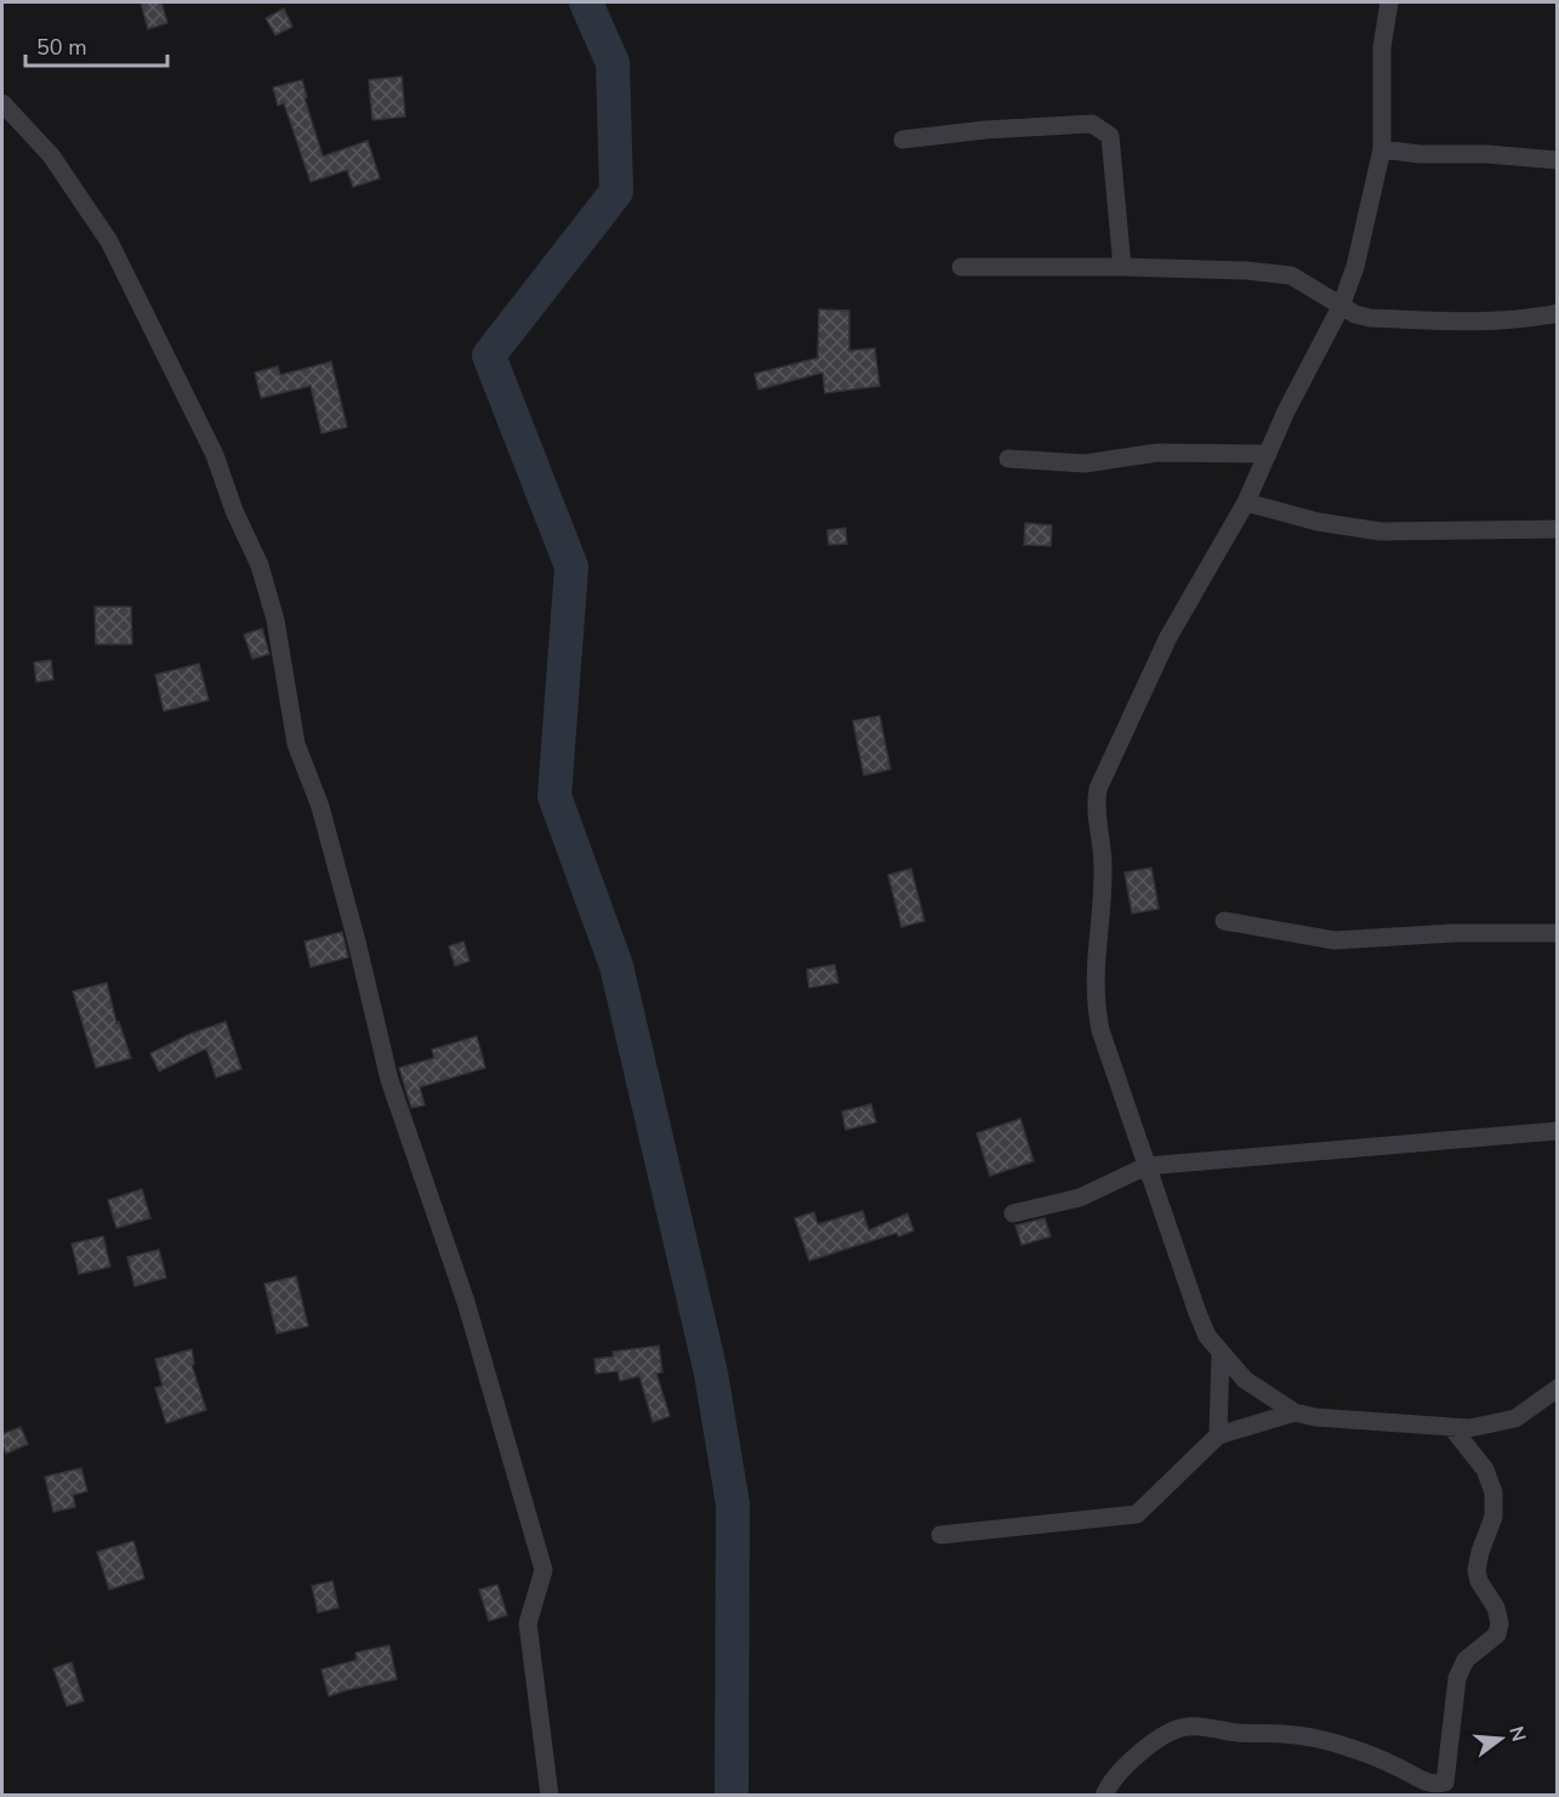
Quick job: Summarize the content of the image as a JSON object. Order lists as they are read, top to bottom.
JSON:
{
  "scale_bar": "50 m",
  "north": "right"
}
